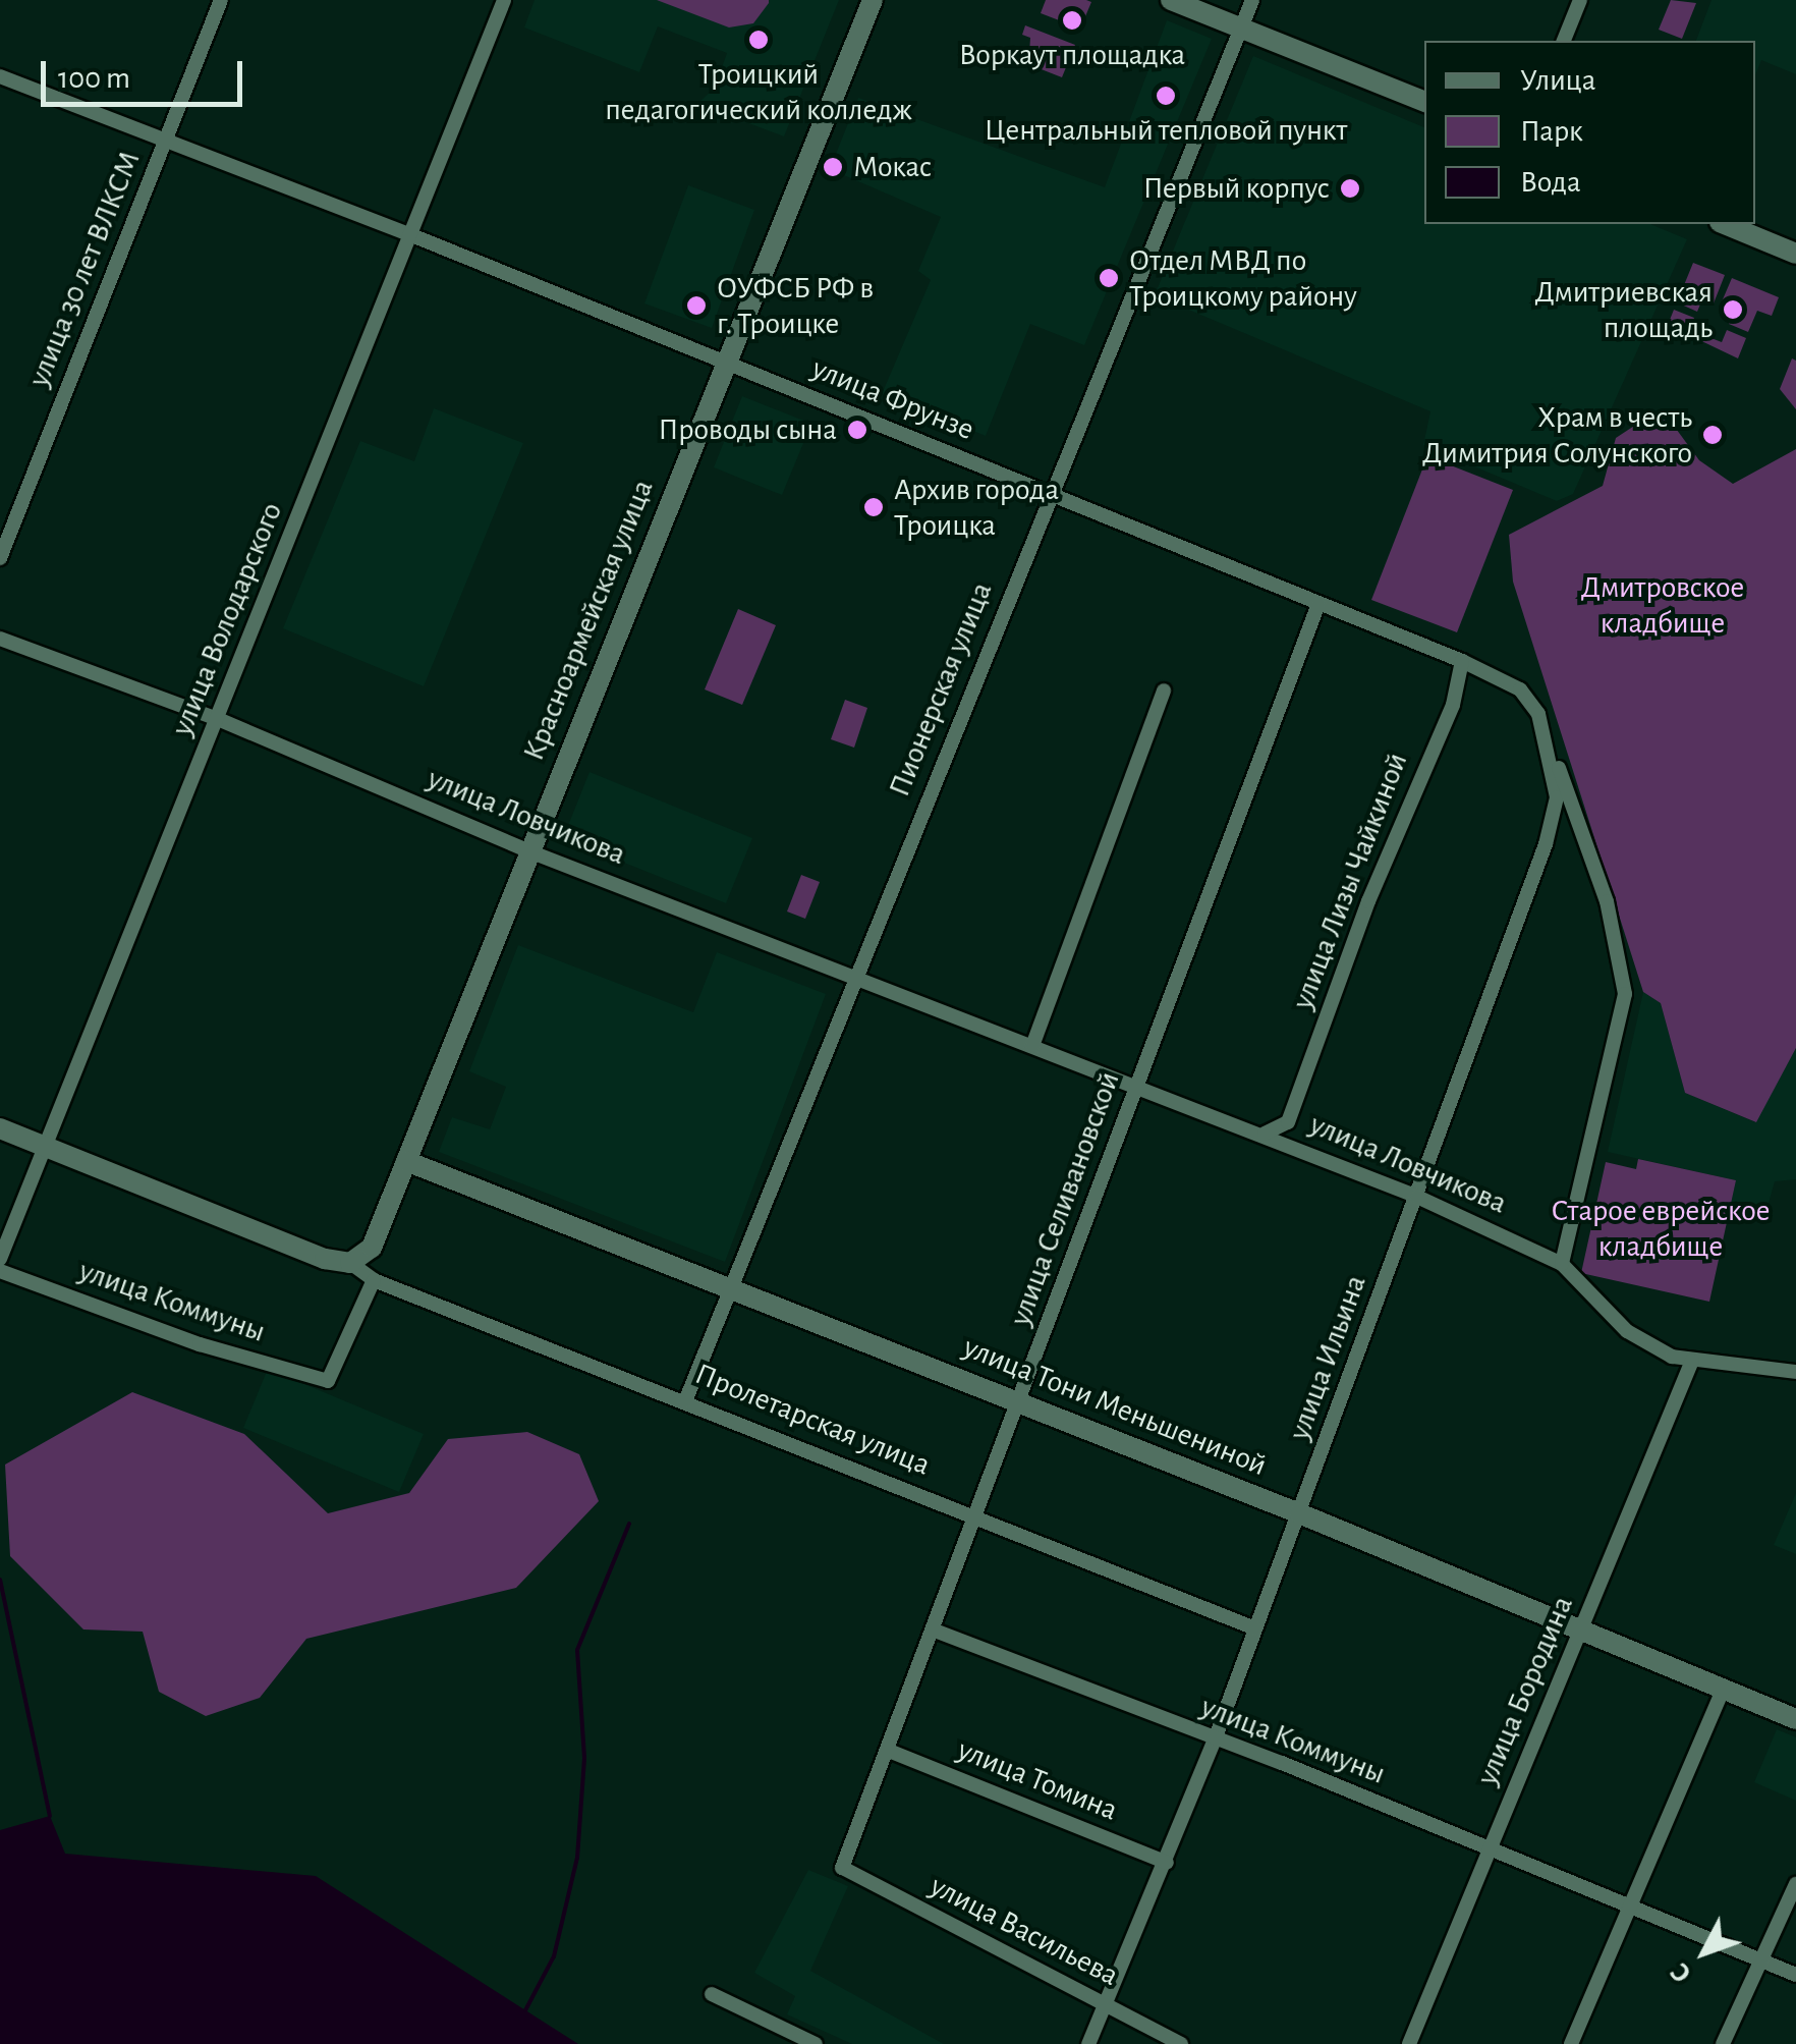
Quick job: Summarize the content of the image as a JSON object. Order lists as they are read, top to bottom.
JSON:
{
  "streets": {
    "street": [
      "улица 30 лет ВЛКСМ",
      "улица Фрунзе",
      "улица Володарского",
      "Красноармейская улица",
      "Пионерская улица",
      "улица Ловчикова",
      "улица Лизы Чайкиной",
      "улица Селивановской",
      "улица Коммуны",
      "улица Ильина",
      "улица Тони Меньшениной",
      "Пролетарская улица",
      "улица Бородина",
      "улица Томина",
      "улица Васильева"
    ]
  },
  "crossings": [
    ["улица 30 лет ВЛКСМ", "улица Фрунзе"],
    ["улица Фрунзе", "улица Володарского"],
    ["улица Фрунзе", "Красноармейская улица"],
    ["улица Фрунзе", "Пионерская улица"],
    ["улица Фрунзе", "улица Лизы Чайкиной"],
    ["улица Фрунзе", "улица Селивановской"],
    ["улица Фрунзе", "улица Ильина"],
    ["улица Володарского", "улица Ловчикова"],
    ["улица Володарского", "Пролетарская улица"],
    ["Красноармейская улица", "улица Ловчикова"],
    ["Красноармейская улица", "улица Тони Меньшениной"],
    ["Красноармейская улица", "Пролетарская улица"],
    ["Пионерская улица", "улица Ловчикова"],
    ["Пионерская улица", "улица Тони Меньшениной"],
    ["Пионерская улица", "Пролетарская улица"],
    ["улица Ловчикова", "улица Селивановской"],
    ["улица Ловчикова", "улица Ильина"],
    ["улица Ловчикова", "улица Бородина"],
    ["улица Селивановской", "улица Коммуны"],
    ["улица Селивановской", "улица Тони Меньшениной"],
    ["улица Селивановской", "Пролетарская улица"],
    ["улица Селивановской", "улица Томина"],
    ["улица Селивановской", "улица Васильева"],
    ["улица Коммуны", "улица Ильина"],
    ["улица Коммуны", "Пролетарская улица"],
    ["улица Коммуны", "улица Бородина"],
    ["улица Ильина", "улица Тони Меньшениной"],
    ["улица Ильина", "Пролетарская улица"],
    ["улица Ильина", "улица Томина"],
    ["улица Ильина", "улица Васильева"],
    ["улица Тони Меньшениной", "улица Бородина"]
  ],
  "parks": ["Дмитровское кладбище", "Старое еврейское кладбище"],
  "places": [
    "Воркаут площадка",
    "Троицкий педагогический колледж",
    "Центральный тепловой пункт",
    "Мокас",
    "Первый корпус",
    "Отдел МВД по Троицкому району",
    "ОУФСБ РФ в г. Троицке",
    "Дмитриевская площадь",
    "Проводы сына",
    "Храм в честь Димитрия Солунского",
    "Архив города Троицка"
  ],
  "legend": ["Улица", "Парк", "Вода"],
  "scale_bar": "100 m",
  "north": "bottom left"
}
